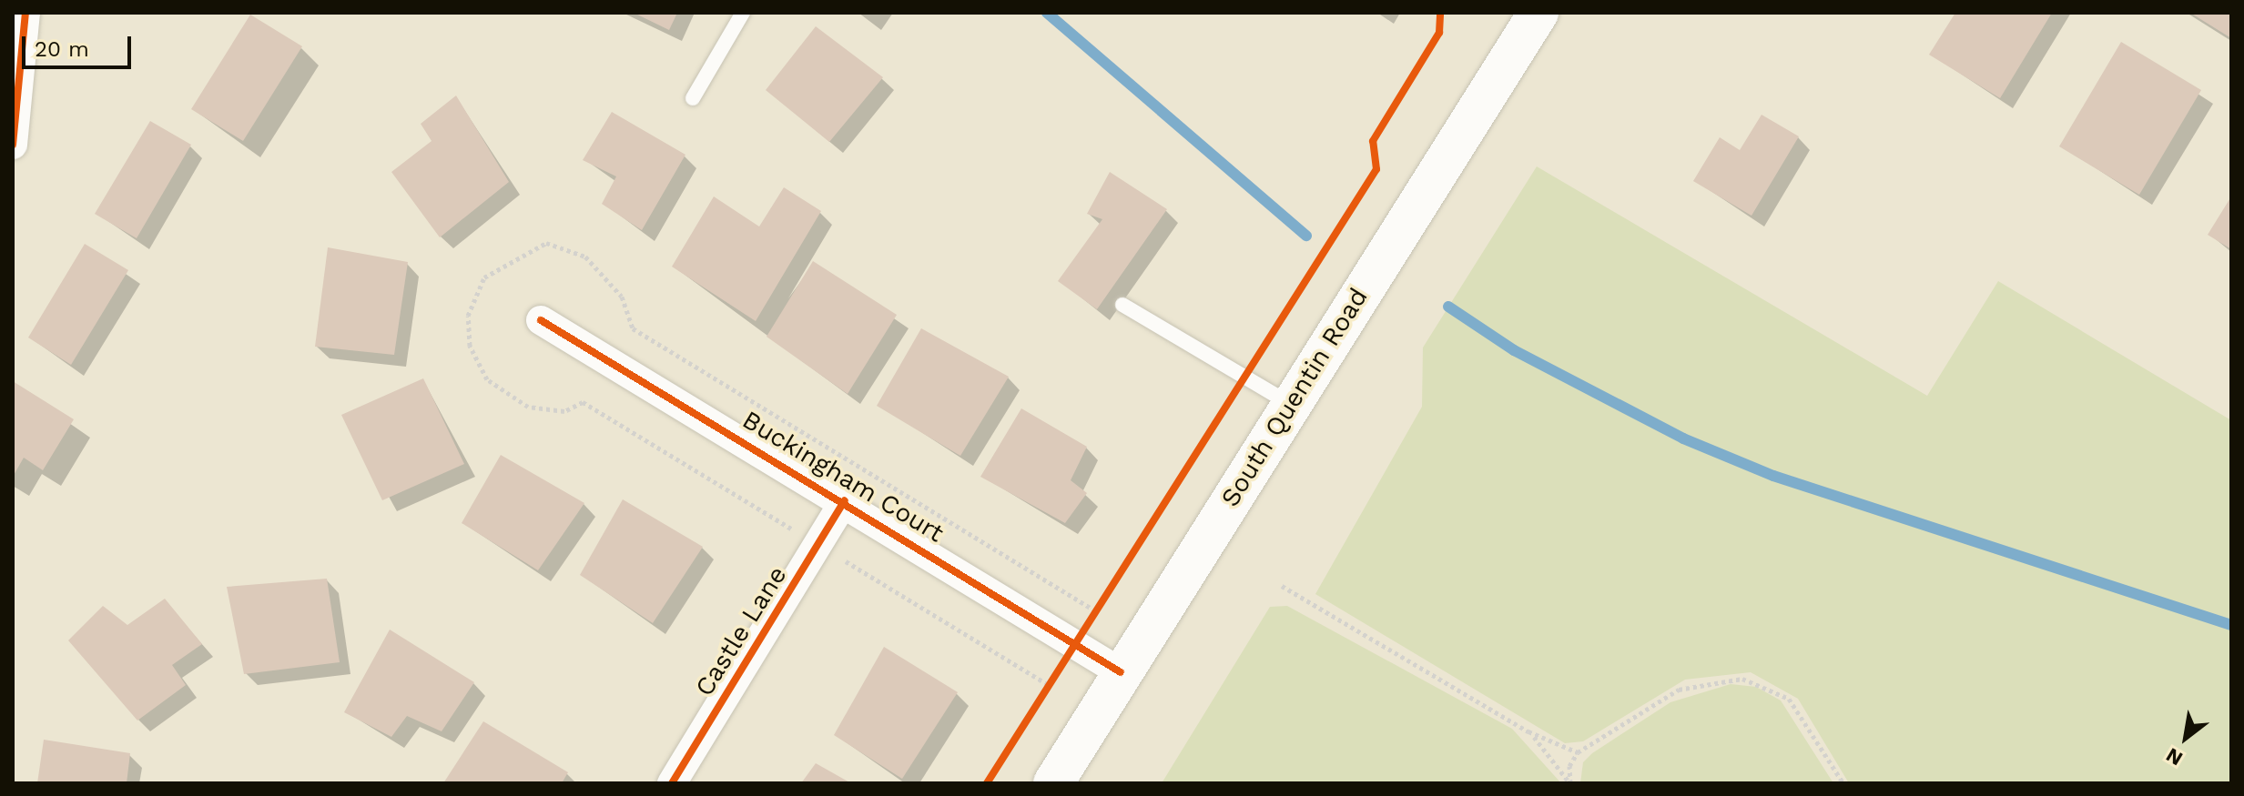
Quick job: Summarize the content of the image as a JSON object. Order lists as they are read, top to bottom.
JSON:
{
  "streets": {
    "main road": ["South Quentin Road"],
    "street": ["Buckingham Court", "Castle Lane"]
  },
  "crossings": [
    ["South Quentin Road", "Buckingham Court"],
    ["Buckingham Court", "Castle Lane"]
  ],
  "scale_bar": "20 m",
  "north": "bottom left"
}
